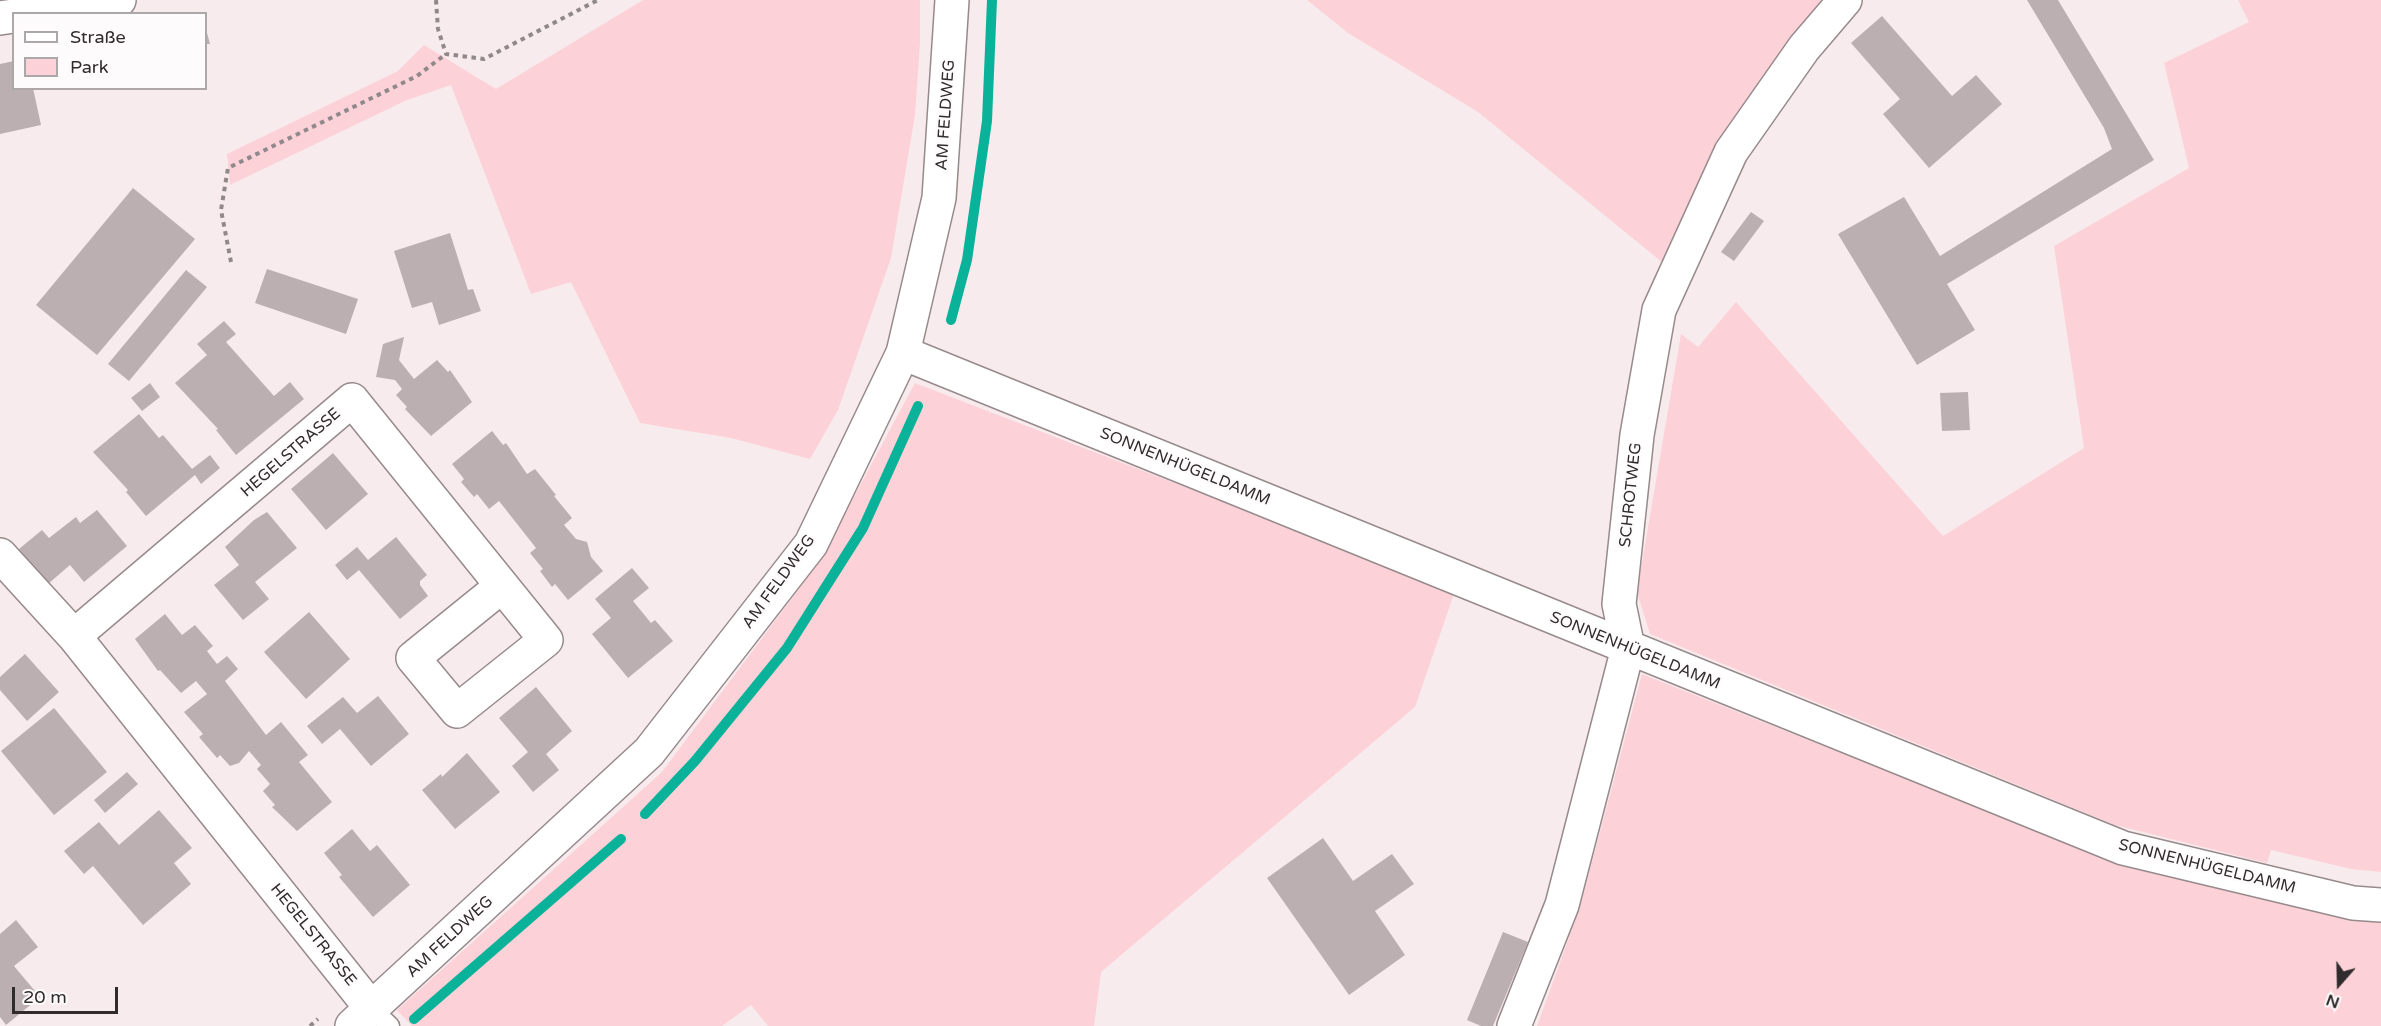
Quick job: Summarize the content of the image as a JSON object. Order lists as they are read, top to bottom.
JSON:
{
  "streets": {
    "street": [
      "AM FELDWEG",
      "HEGELSTRASSE",
      "SONNENHÜGELDAMM",
      "SCHROTWEG"
    ]
  },
  "crossings": [
    ["AM FELDWEG", "HEGELSTRASSE"],
    ["AM FELDWEG", "SONNENHÜGELDAMM"],
    ["SONNENHÜGELDAMM", "SCHROTWEG"]
  ],
  "legend": ["Straße", "Park"],
  "scale_bar": "20 m",
  "north": "bottom"
}
